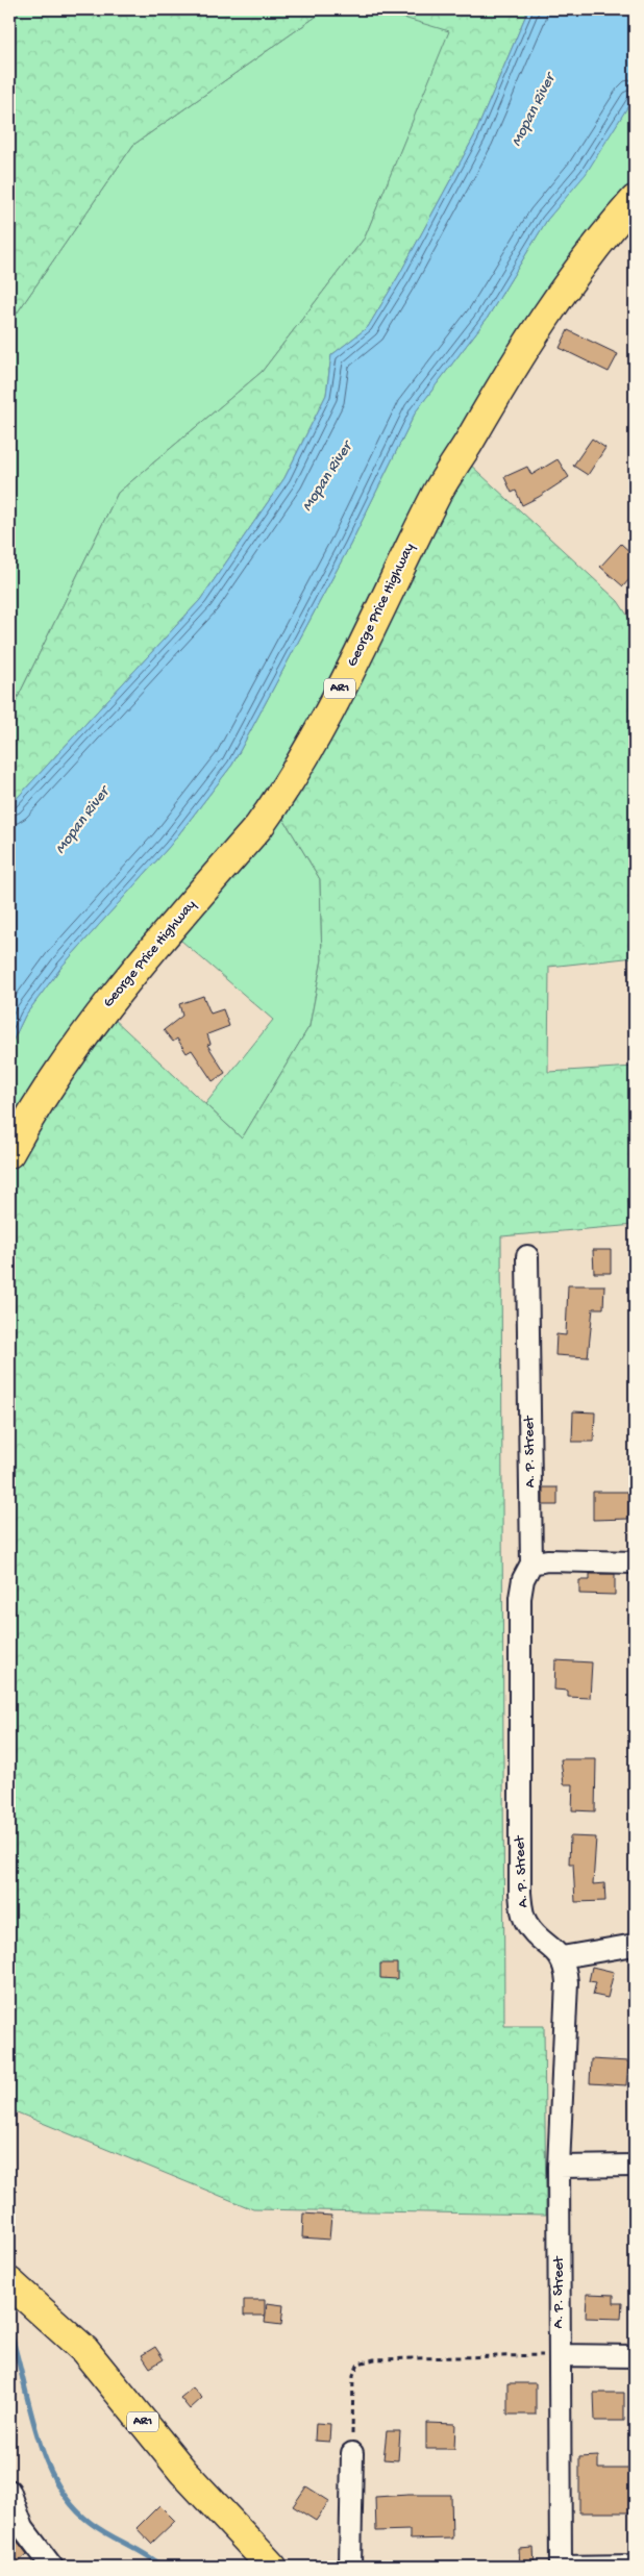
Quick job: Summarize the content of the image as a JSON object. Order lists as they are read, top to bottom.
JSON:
{
  "streets": {
    "highway": ["George Price Highway", "AR1"],
    "street": ["A. P. Street"]
  },
  "water": ["Mopan River"]
}
